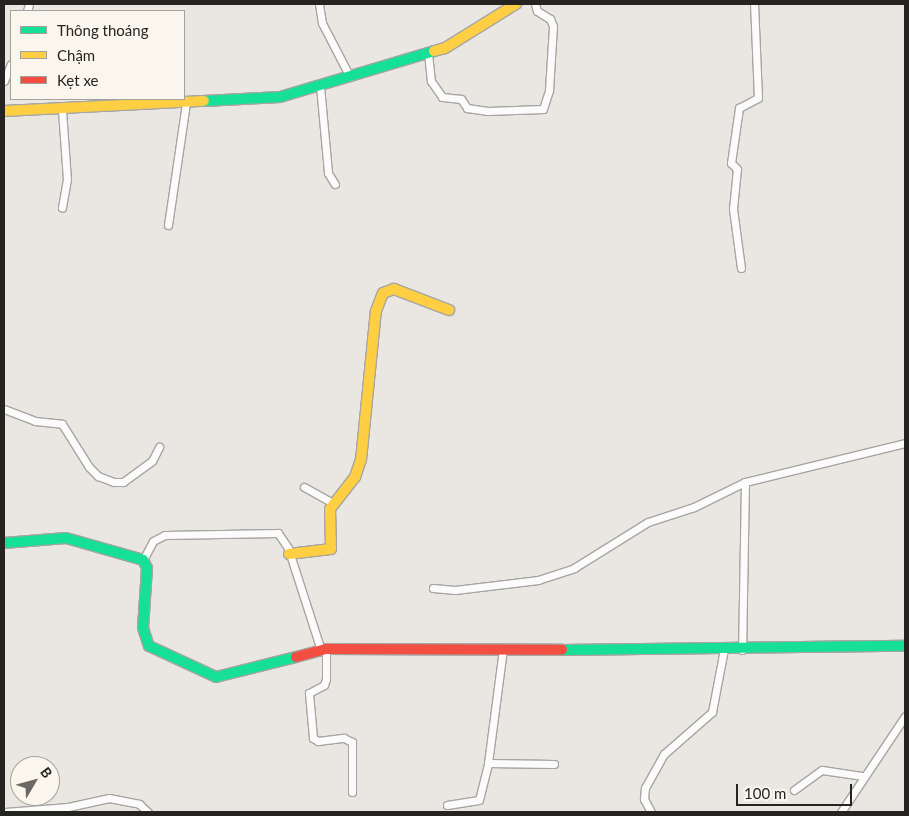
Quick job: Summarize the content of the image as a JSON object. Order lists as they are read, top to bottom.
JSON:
{
  "legend": ["Thông thoáng", "Chậm", "Kẹt xe"],
  "scale_bar": "100 m",
  "north": "top right"
}
